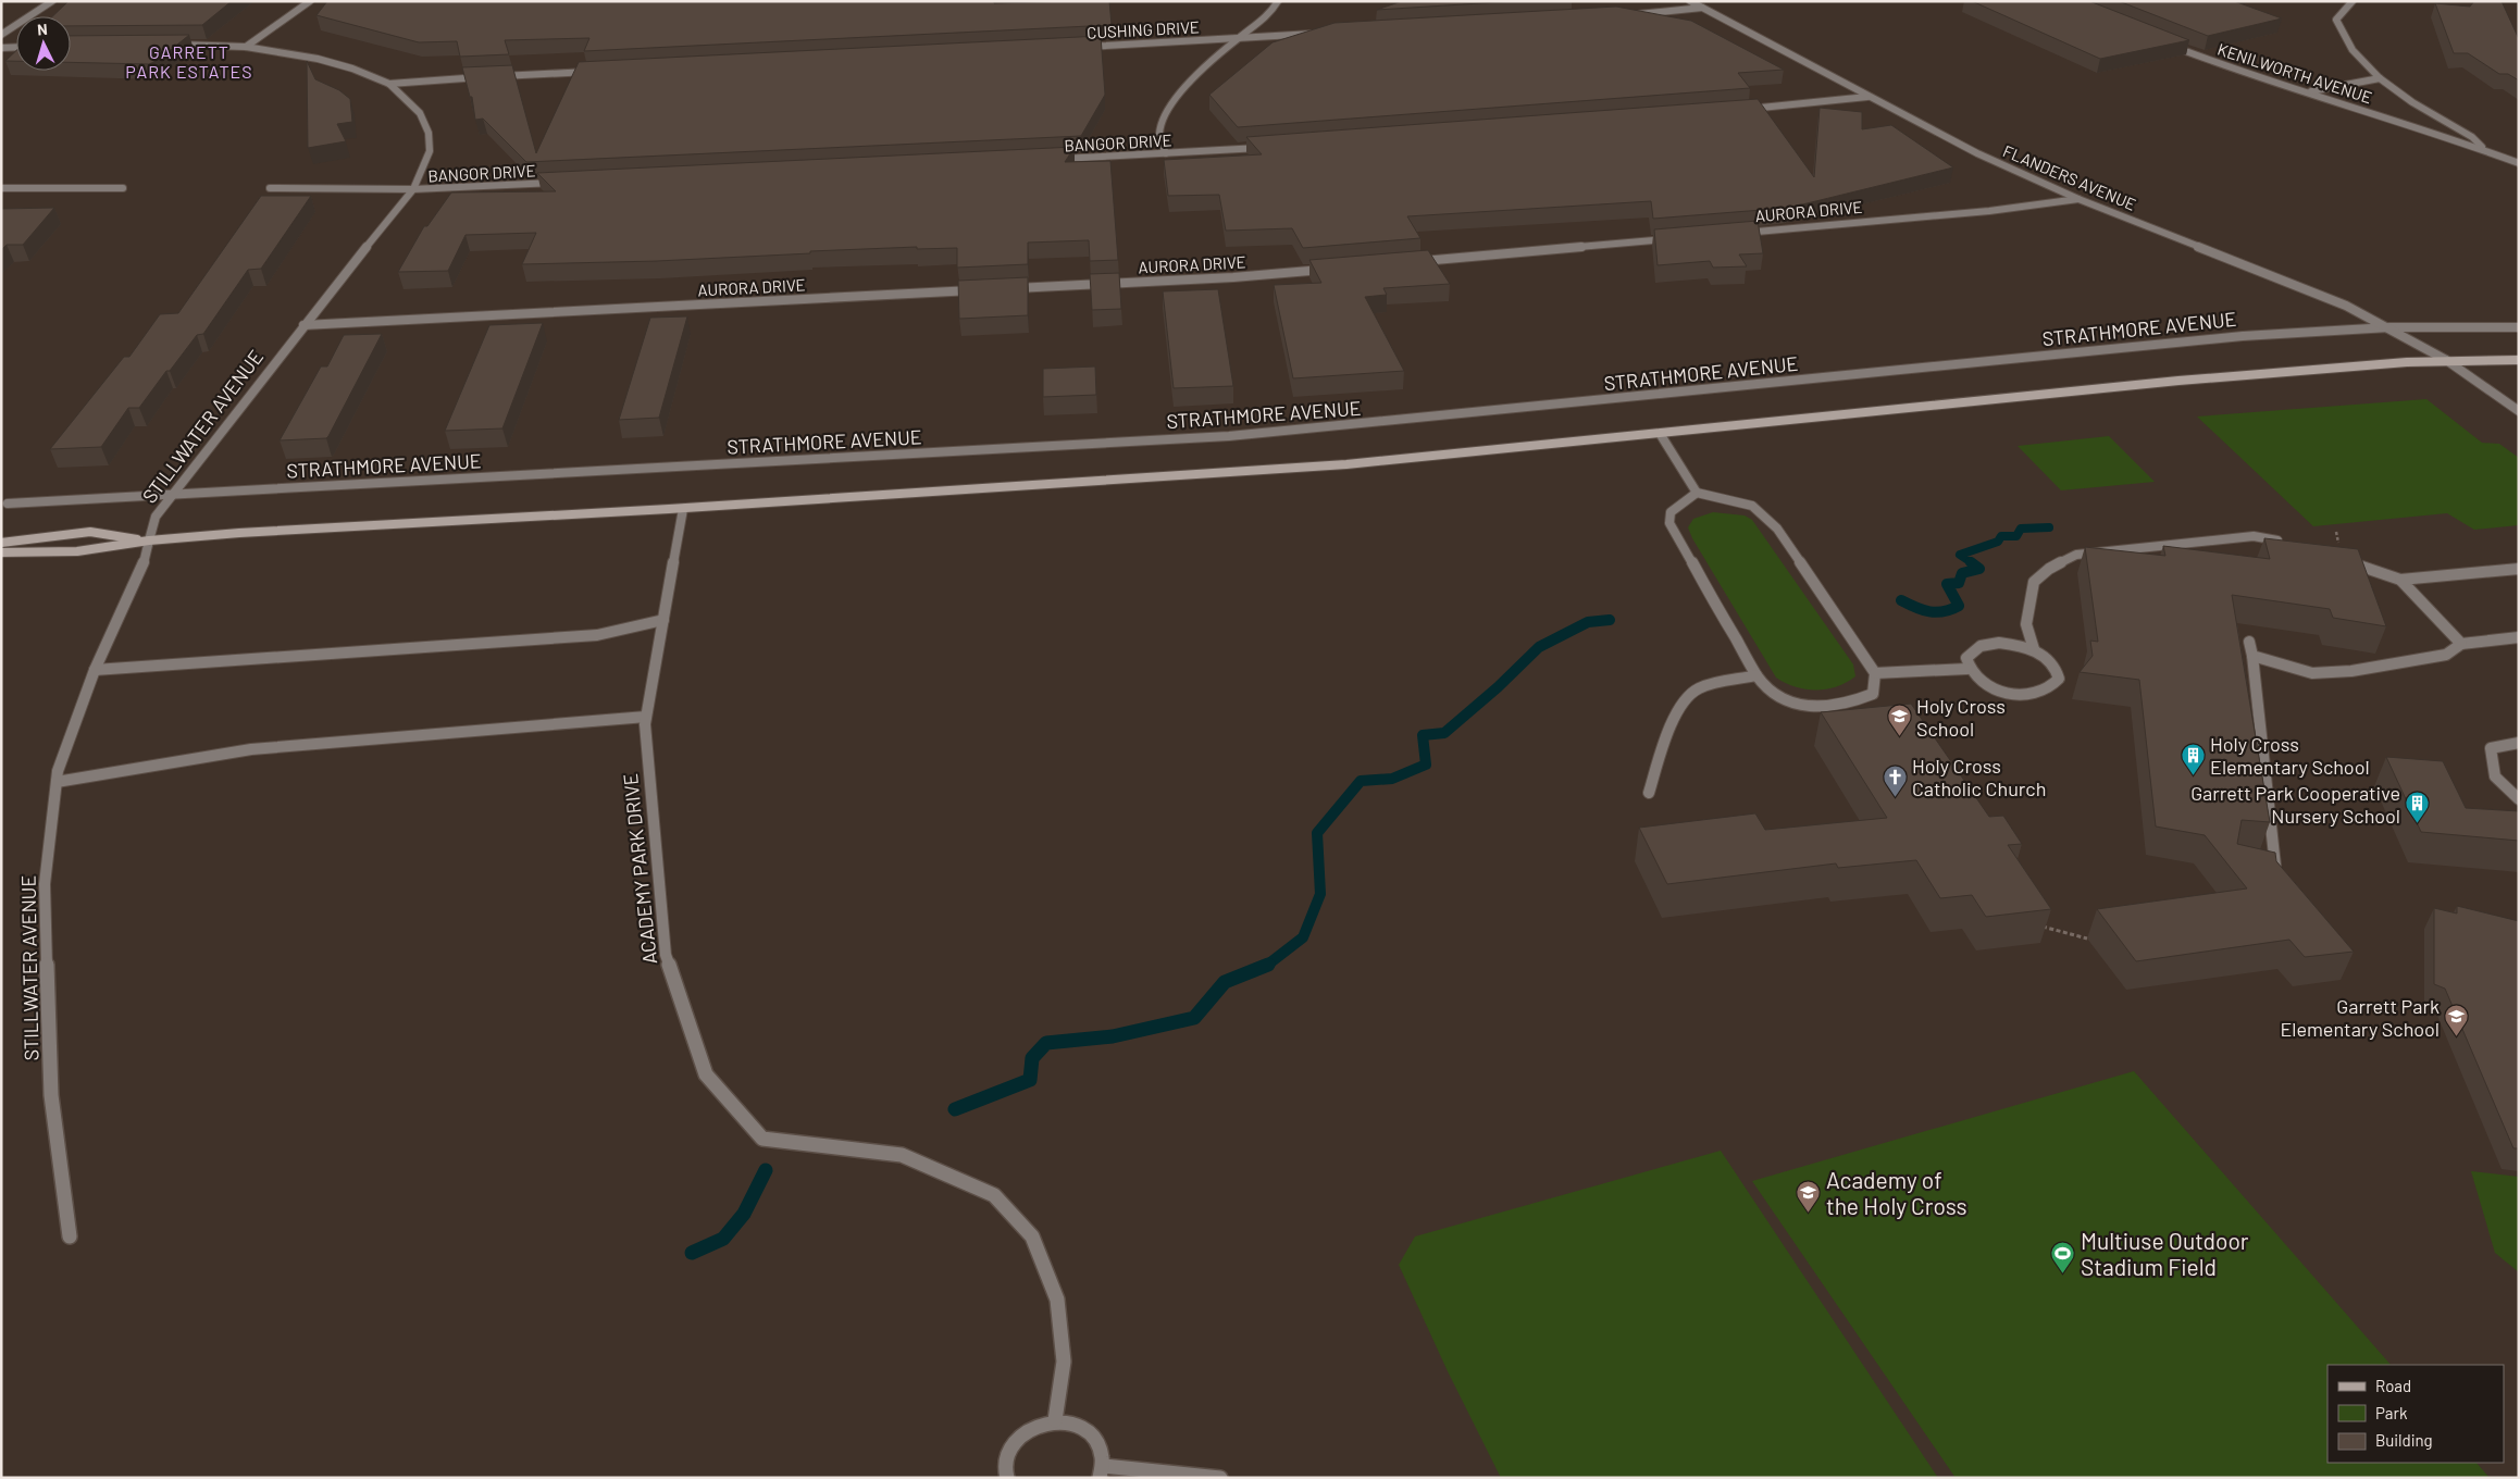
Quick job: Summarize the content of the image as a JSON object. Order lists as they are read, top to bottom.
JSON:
{
  "streets": {
    "street": [
      "CUSHING DRIVE",
      "KENILWORTH AVENUE",
      "BANGOR DRIVE",
      "FLANDERS AVENUE",
      "AURORA DRIVE",
      "STRATHMORE AVENUE",
      "STILLWATER AVENUE",
      "ACADEMY PARK DRIVE"
    ]
  },
  "crossings": [
    ["BANGOR DRIVE", "STILLWATER AVENUE"],
    ["FLANDERS AVENUE", "AURORA DRIVE"],
    ["FLANDERS AVENUE", "STRATHMORE AVENUE"],
    ["AURORA DRIVE", "STILLWATER AVENUE"],
    ["STRATHMORE AVENUE", "STILLWATER AVENUE"]
  ],
  "districts": ["GARRETT PARK ESTATES"],
  "places": {
    "school or university": ["Holy Cross School", "Garrett Park Elementary School", "Academy of the Holy Cross"],
    "building": ["Holy Cross Elementary School", "Garrett Park Cooperative Nursery School"],
    "church": ["Holy Cross Catholic Church"],
    "sports": ["Multiuse Outdoor Stadium Field"]
  },
  "legend": ["Road", "Park", "Building"],
  "north": "top"
}
